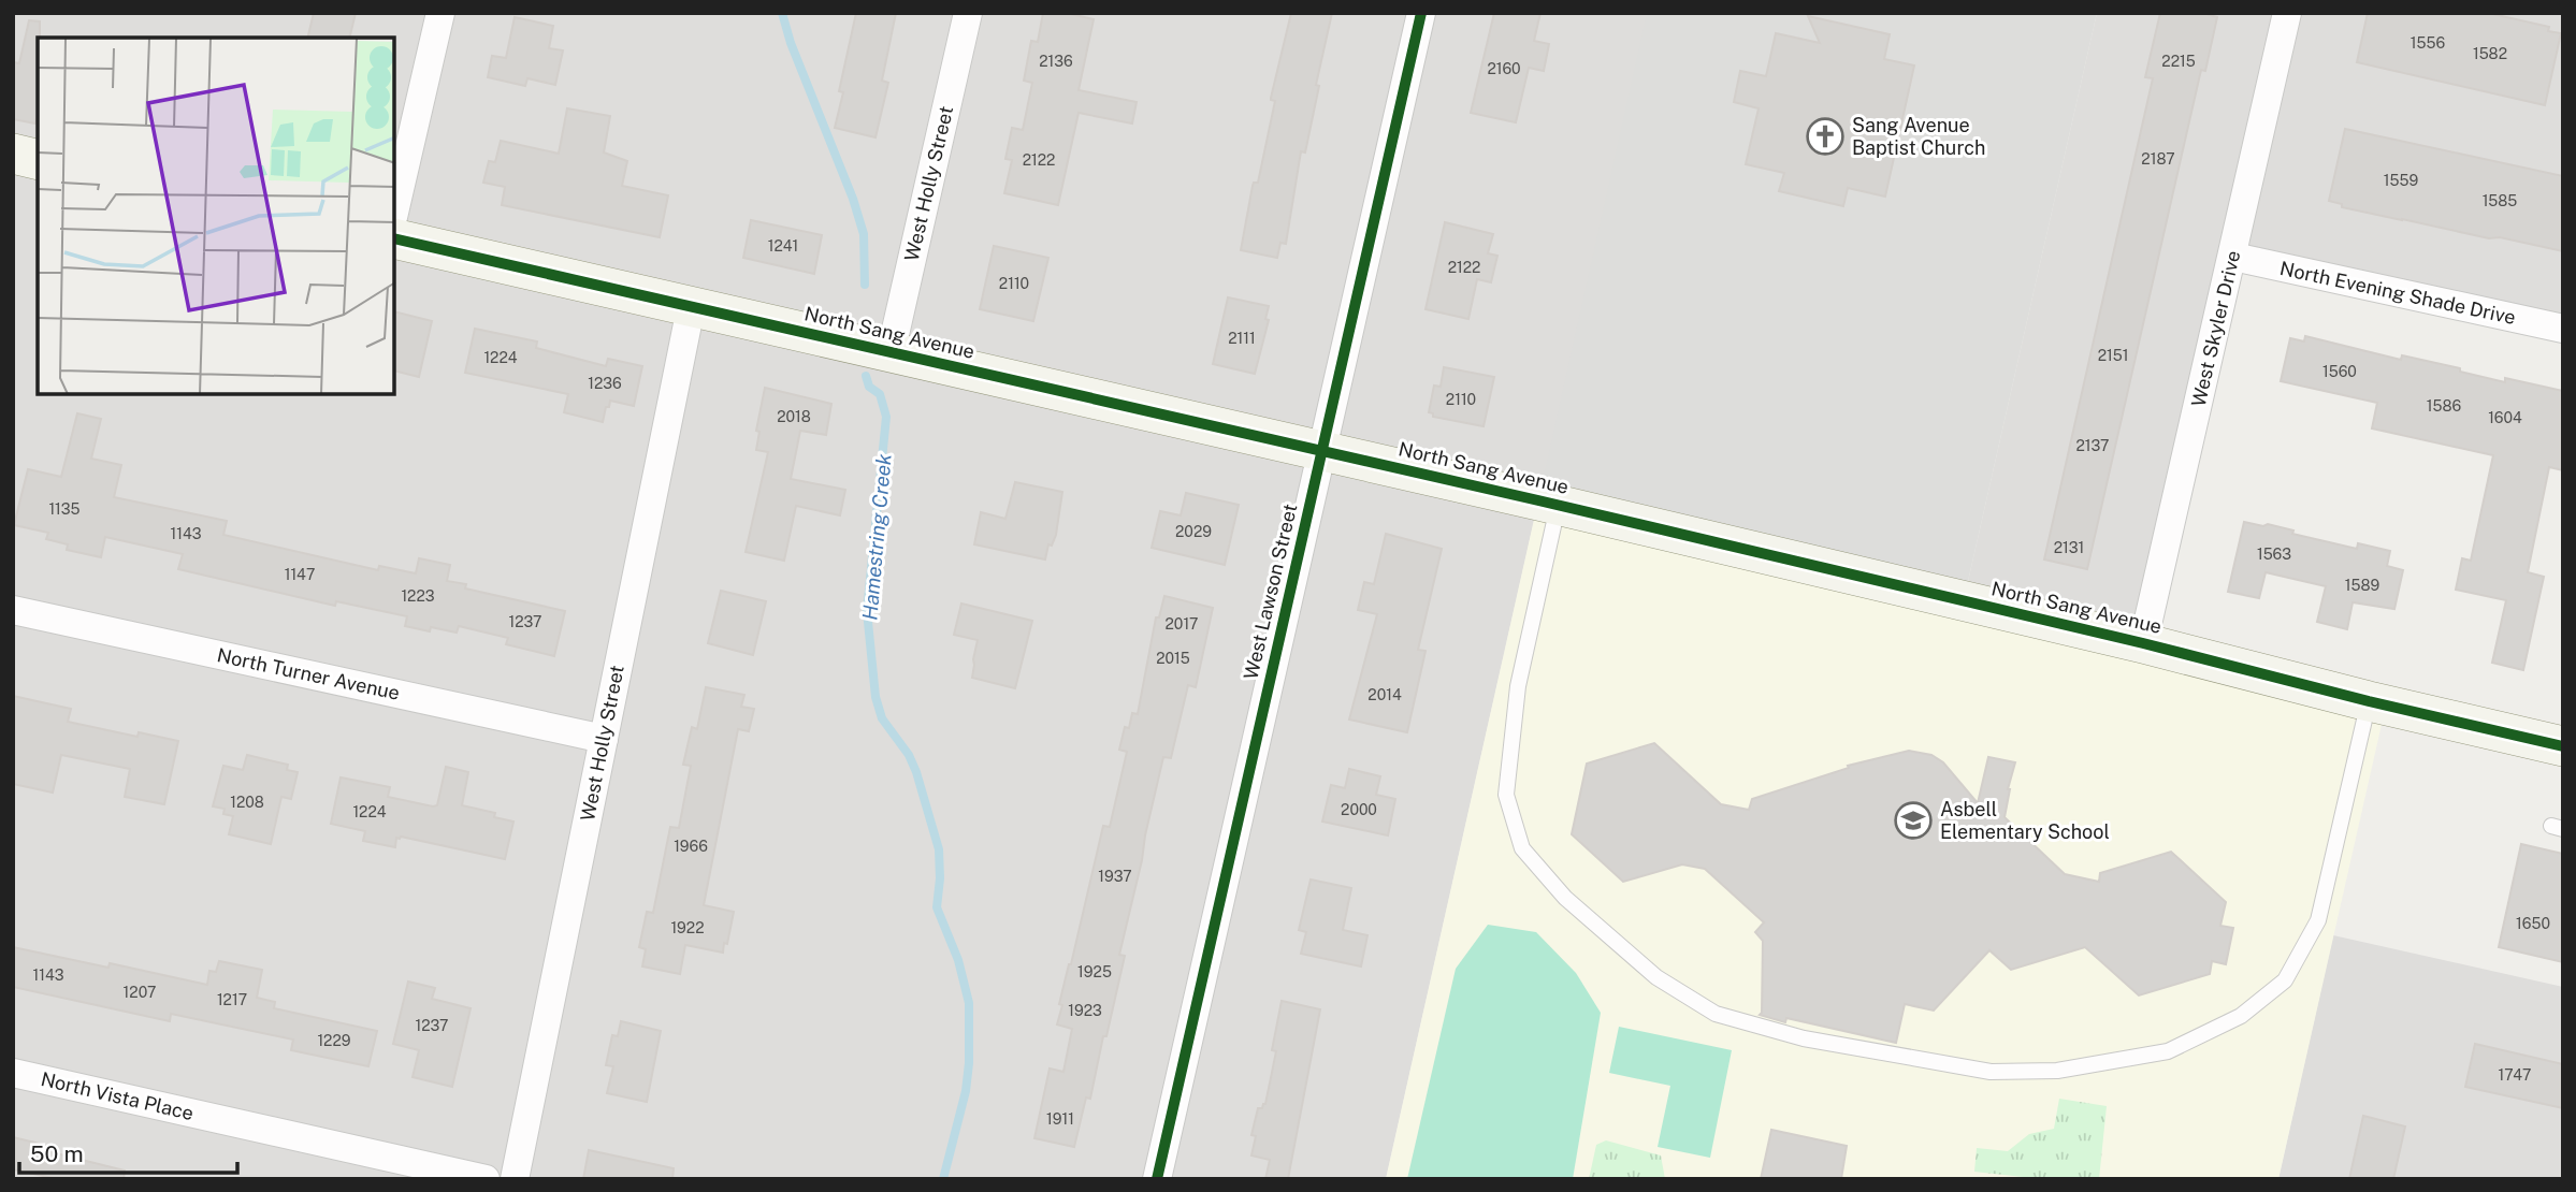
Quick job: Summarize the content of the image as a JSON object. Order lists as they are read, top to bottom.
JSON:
{
  "streets": {
    "street": [
      "West Holly Street",
      "North Evening Shade Drive",
      "West Skyler Drive",
      "North Sang Avenue",
      "West Lawson Street",
      "North Turner Avenue",
      "North Vista Place"
    ]
  },
  "crossings": [
    ["West Holly Street", "North Sang Avenue"],
    ["West Holly Street", "North Turner Avenue"],
    ["North Evening Shade Drive", "West Skyler Drive"],
    ["West Skyler Drive", "North Sang Avenue"],
    ["North Sang Avenue", "West Lawson Street"]
  ],
  "water": ["Hamestring Creek"],
  "places": {
    "church": ["Sang Avenue Baptist Church"],
    "school or university": ["Asbell Elementary School"]
  },
  "house_numbers": [
    "1556",
    "1582",
    "2136",
    "2215",
    "2160",
    "2187",
    "2122",
    "1559",
    "1585",
    "1241",
    "2122",
    "2110",
    "2111",
    "2151",
    "1224",
    "1560",
    "1236",
    "2110",
    "1586",
    "2018",
    "1604",
    "2137",
    "1135",
    "2029",
    "1143",
    "2131",
    "1563",
    "1147",
    "1589",
    "1223",
    "1237",
    "2017",
    "2015",
    "2014",
    "1208",
    "2000",
    "1224",
    "1966",
    "1937",
    "1650",
    "1922",
    "1925",
    "1143",
    "1207",
    "1217",
    "1923",
    "1237",
    "1229",
    "1747",
    "1911"
  ],
  "scale_bar": "50 m"
}
